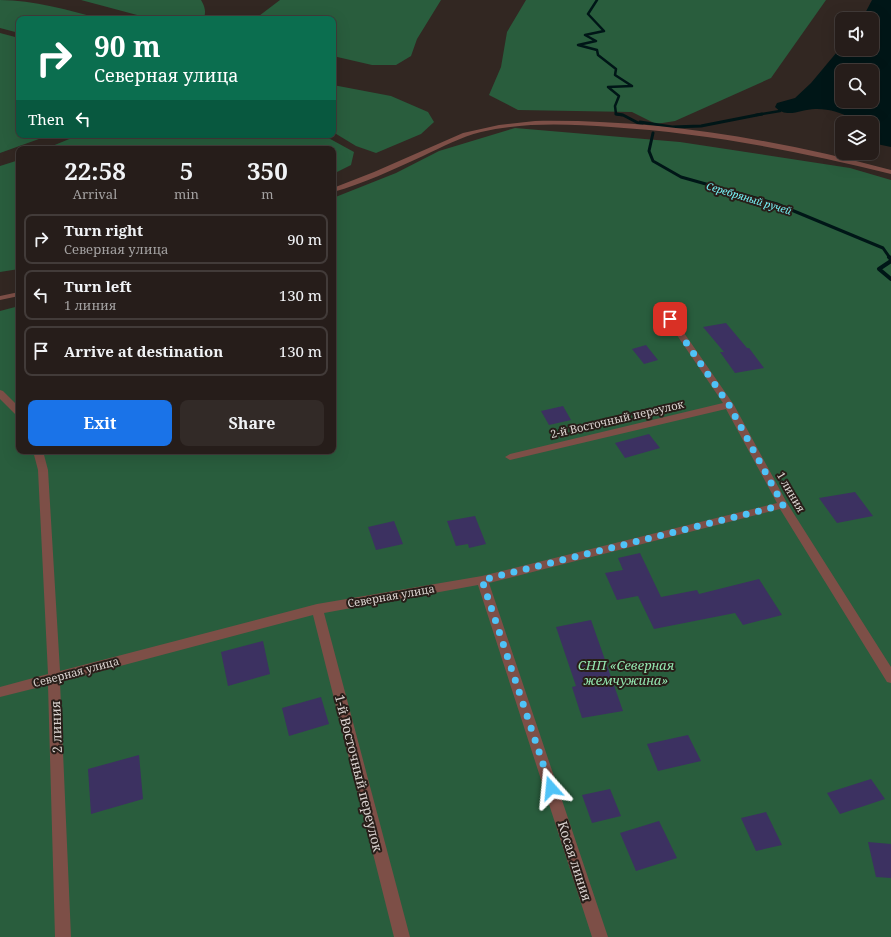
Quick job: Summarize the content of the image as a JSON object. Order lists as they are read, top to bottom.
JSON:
{
  "streets": {
    "street": [
      "2-й Восточный переулок",
      "1 линия",
      "Северная улица",
      "2 линия",
      "1-й Восточный переулок",
      "Косая линия"
    ]
  },
  "crossings": [
    ["2-й Восточный переулок", "1 линия"],
    ["1 линия", "Северная улица"],
    ["Северная улица", "2 линия"],
    ["Северная улица", "1-й Восточный переулок"],
    ["Северная улица", "Косая линия"]
  ],
  "water": ["Серебряный ручей"],
  "parks": ["СНП «Северная жемчужина»"],
  "page": {
    "turn": ["90 m", "Северная улица"],
    "then": "Then",
    "eta": [
      "22:58",
      "Arrival",
      "5",
      "min",
      "350",
      "m"
    ],
    "list": [
      {
        "name": "Turn right",
        "note": "Северная улица",
        "value": "90 m"
      },
      {
        "name": "Turn left",
        "note": "1 линия",
        "value": "130 m"
      },
      {
        "name": "Arrive at destination",
        "value": "130 m"
      }
    ],
    "buttons": ["Exit", "Share"]
  }
}
